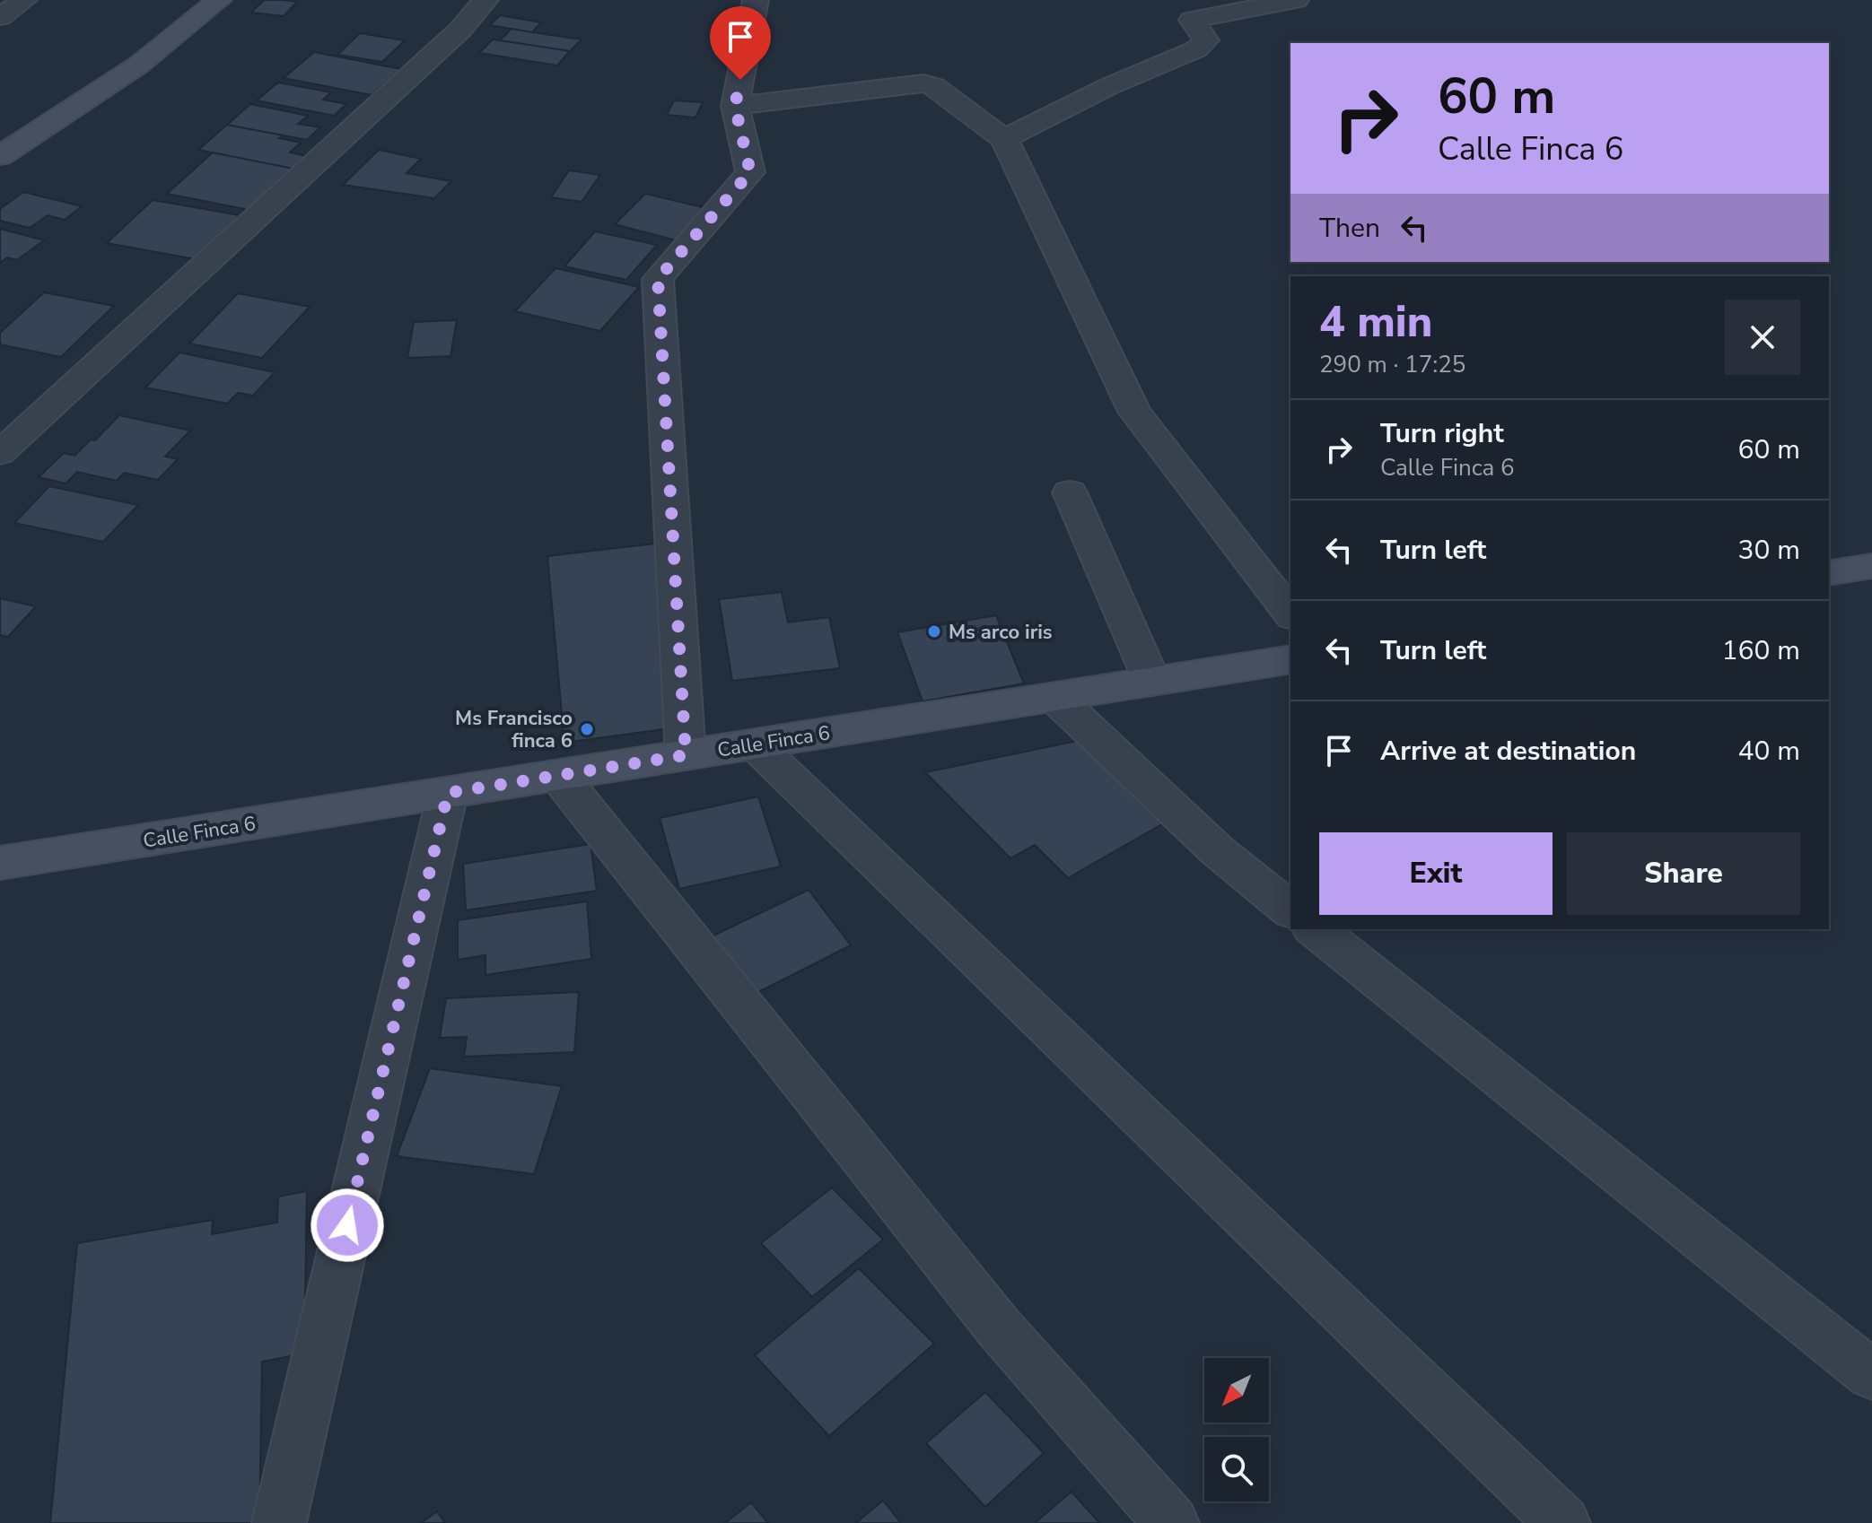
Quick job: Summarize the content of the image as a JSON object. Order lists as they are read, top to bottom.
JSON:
{
  "streets": {
    "street": ["Calle Finca 6"]
  },
  "places": ["Ms arco iris", "Ms Francisco finca 6"],
  "north": "bottom left",
  "page": {
    "turn": ["60 m", "Calle Finca 6"],
    "then": "Then",
    "heading": ["4 min", "290 m · 17:25"],
    "list": [
      {
        "name": "Turn right",
        "note": "Calle Finca 6",
        "value": "60 m"
      },
      {
        "name": "Turn left",
        "value": "30 m"
      },
      {
        "name": "Turn left",
        "value": "160 m"
      },
      {
        "name": "Arrive at destination",
        "value": "40 m"
      }
    ],
    "buttons": ["Exit", "Share"]
  }
}
